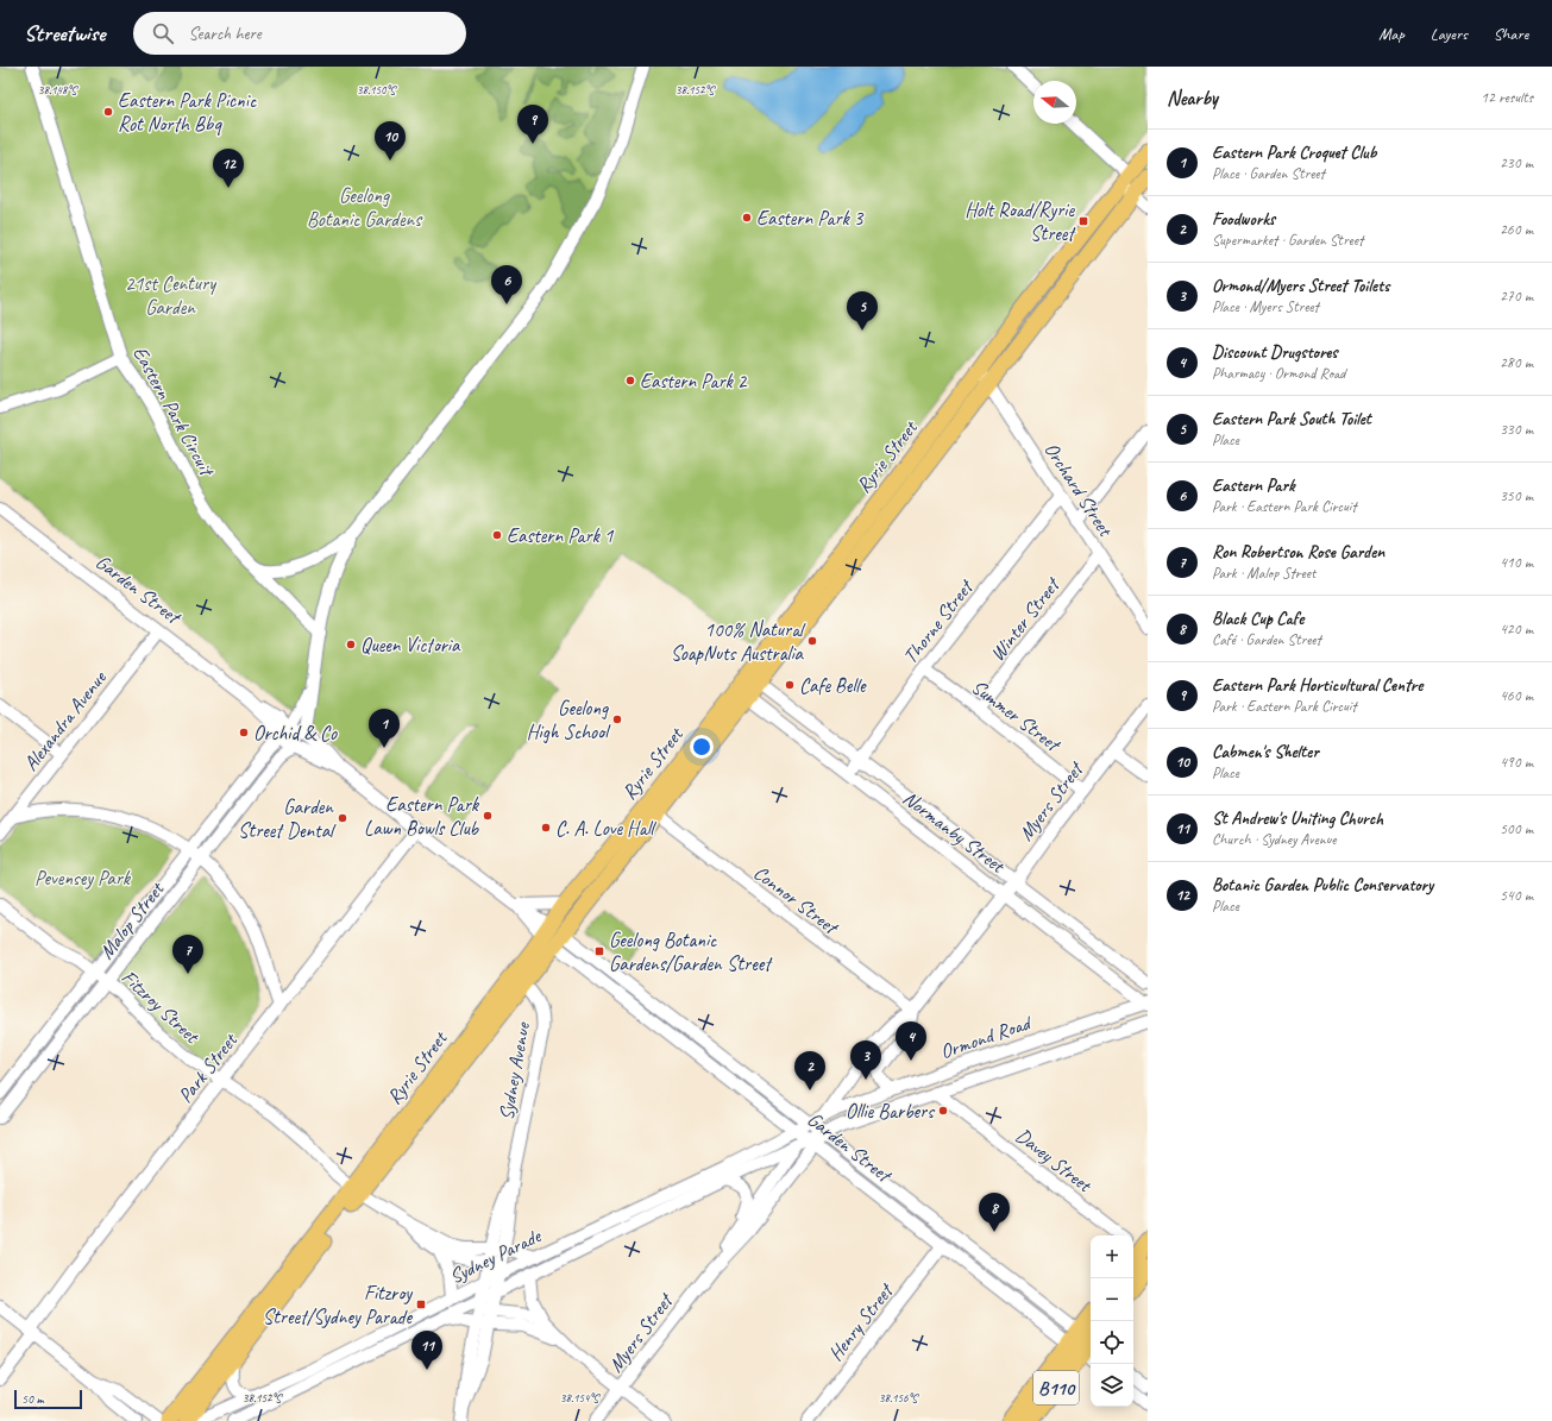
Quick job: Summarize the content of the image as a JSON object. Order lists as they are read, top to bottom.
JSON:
{
  "streets": {
    "highway": ["B110"],
    "main road": ["Ryrie Street", "Garden Street"],
    "street": [
      "Eastern Park Circuit",
      "Orchard Street",
      "Winter Street",
      "Thorne Street",
      "Summer Street",
      "Alexandra Avenue",
      "Myers Street",
      "Normanby Street",
      "Connor Street",
      "Malop Street",
      "Fitzroy Street",
      "Ormond Road",
      "Park Street",
      "Sydney Avenue",
      "Davey Street",
      "Sydney Parade",
      "Henry Street"
    ]
  },
  "crossings": [
    ["Ryrie Street", "Orchard Street"],
    ["Ryrie Street", "Garden Street"],
    ["Ryrie Street", "Normanby Street"],
    ["Ryrie Street", "Connor Street"],
    ["Ryrie Street", "Fitzroy Street"],
    ["Ryrie Street", "Sydney Avenue"],
    ["Orchard Street", "Winter Street"],
    ["Orchard Street", "Thorne Street"],
    ["Garden Street", "Alexandra Avenue"],
    ["Garden Street", "Myers Street"],
    ["Garden Street", "Malop Street"],
    ["Garden Street", "Ormond Road"],
    ["Garden Street", "Park Street"],
    ["Garden Street", "Sydney Parade"],
    ["Garden Street", "Henry Street"],
    ["Garden Street", "B110"],
    ["Winter Street", "Summer Street"],
    ["Thorne Street", "Summer Street"],
    ["Thorne Street", "Normanby Street"],
    ["Summer Street", "Myers Street"],
    ["Myers Street", "Normanby Street"],
    ["Myers Street", "Connor Street"],
    ["Myers Street", "Ormond Road"],
    ["Myers Street", "Sydney Parade"],
    ["Normanby Street", "Ormond Road"],
    ["Malop Street", "Fitzroy Street"],
    ["Fitzroy Street", "Park Street"],
    ["Fitzroy Street", "Sydney Avenue"],
    ["Fitzroy Street", "Sydney Parade"],
    ["Ormond Road", "Davey Street"],
    ["Ormond Road", "Sydney Parade"],
    ["Sydney Avenue", "Sydney Parade"]
  ],
  "parks": ["Geelong Botanic Gardens", "21st Century Garden", "Pevensey Park"],
  "places": {
    "other": [
      "Eastern Park Picnic Rot North Bbq",
      "Eastern Park 3",
      "Eastern Park 2",
      "Eastern Park 1",
      "100% Natural SoapNuts Australia",
      "Queen Victoria",
      "Cafe Belle",
      "Geelong High School",
      "Orchid & Co",
      "Eastern Park Lawn Bowls Club",
      "Garden Street Dental",
      "C. A. Love Hall",
      "Ollie Barbers"
    ],
    "transit": ["Holt Road/Ryrie Street", "Geelong Botanic Gardens/Garden Street", "Fitzroy Street/Sydney Parade"]
  },
  "scale_bar": "50 m",
  "north": "left",
  "page": {
    "header": "Streetwise",
    "search": "Search here",
    "nav": ["Map", "Layers", "Share"],
    "heading": ["Nearby", "12 results"],
    "pins": [
      "9",
      "10",
      "12",
      "6",
      "5",
      "1",
      "7",
      "4",
      "3",
      "2",
      "8",
      "11"
    ],
    "list": [
      {
        "mark": "1",
        "name": "Eastern Park Croquet Club",
        "note": "Place · Garden Street",
        "value": "230 m"
      },
      {
        "mark": "2",
        "name": "Foodworks",
        "note": "Supermarket · Garden Street",
        "value": "260 m"
      },
      {
        "mark": "3",
        "name": "Ormond/Myers Street Toilets",
        "note": "Place · Myers Street",
        "value": "270 m"
      },
      {
        "mark": "4",
        "name": "Discount Drugstores",
        "note": "Pharmacy · Ormond Road",
        "value": "280 m"
      },
      {
        "mark": "5",
        "name": "Eastern Park South Toilet",
        "note": "Place",
        "value": "330 m"
      },
      {
        "mark": "6",
        "name": "Eastern Park",
        "note": "Park · Eastern Park Circuit",
        "value": "350 m"
      },
      {
        "mark": "7",
        "name": "Ron Robertson Rose Garden",
        "note": "Park · Malop Street",
        "value": "410 m"
      },
      {
        "mark": "8",
        "name": "Black Cup Cafe",
        "note": "Café · Garden Street",
        "value": "420 m"
      },
      {
        "mark": "9",
        "name": "Eastern Park Horticultural Centre",
        "note": "Park · Eastern Park Circuit",
        "value": "460 m"
      },
      {
        "mark": "10",
        "name": "Cabmen's Shelter",
        "note": "Place",
        "value": "490 m"
      },
      {
        "mark": "11",
        "name": "St Andrew's Uniting Church",
        "note": "Church · Sydney Avenue",
        "value": "500 m"
      },
      {
        "mark": "12",
        "name": "Botanic Garden Public Conservatory",
        "note": "Place",
        "value": "540 m"
      }
    ],
    "map_buttons": ["+", "−"],
    "scale": "50 m"
  },
  "coordinates": [
    "38.148°S",
    "38.150°S",
    "38.152°S",
    "38.154°S",
    "38.156°S"
  ]
}
